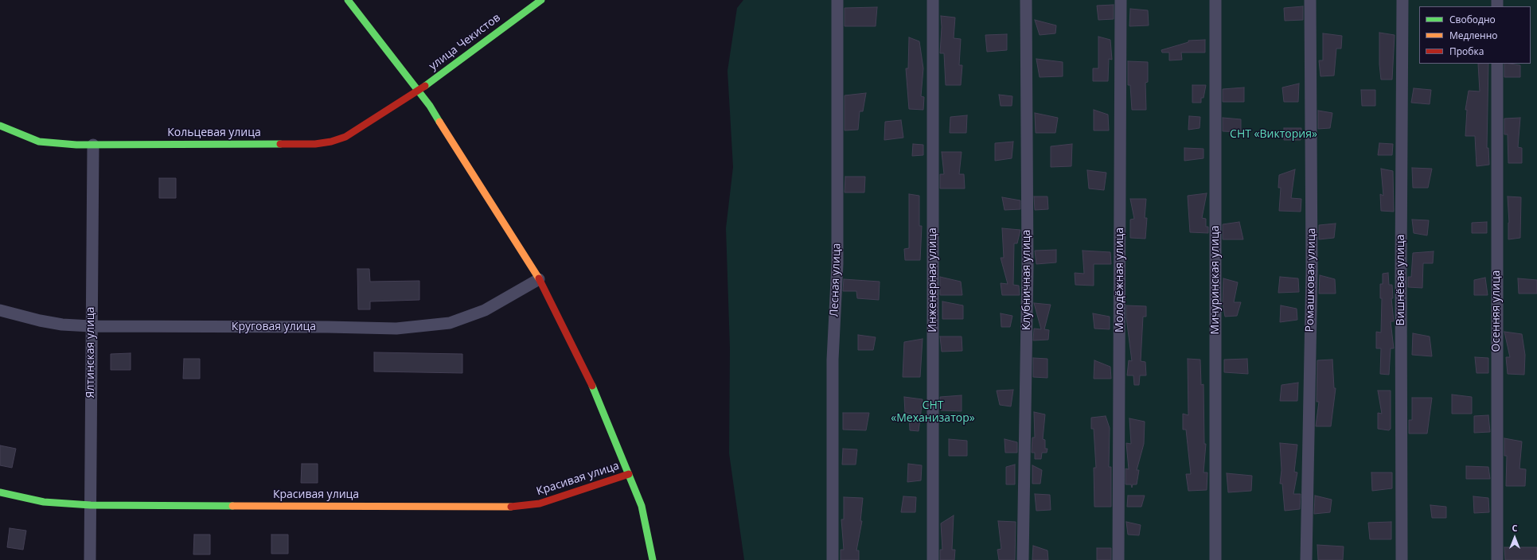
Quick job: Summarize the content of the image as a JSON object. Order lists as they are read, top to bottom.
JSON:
{
  "streets": {
    "street": [
      "улица Чекистов",
      "Кольцевая улица",
      "Лесная улица",
      "Инженерная улица",
      "Клубничная улица",
      "Молодёжная улица",
      "Мичуринская улица",
      "Ромашковая улица",
      "Вишнёвая улица",
      "Осенняя улица",
      "Круговая улица",
      "Ялтинская улица",
      "Красивая улица"
    ]
  },
  "crossings": [
    ["улица Чекистов", "Кольцевая улица"],
    ["Кольцевая улица", "Ялтинская улица"],
    ["Круговая улица", "Ялтинская улица"],
    ["Ялтинская улица", "Красивая улица"]
  ],
  "parks": ["СНТ «Виктория»", "СНТ «Механизатор»"],
  "legend": ["Свободно", "Медленно", "Пробка"],
  "north": "top"
}
